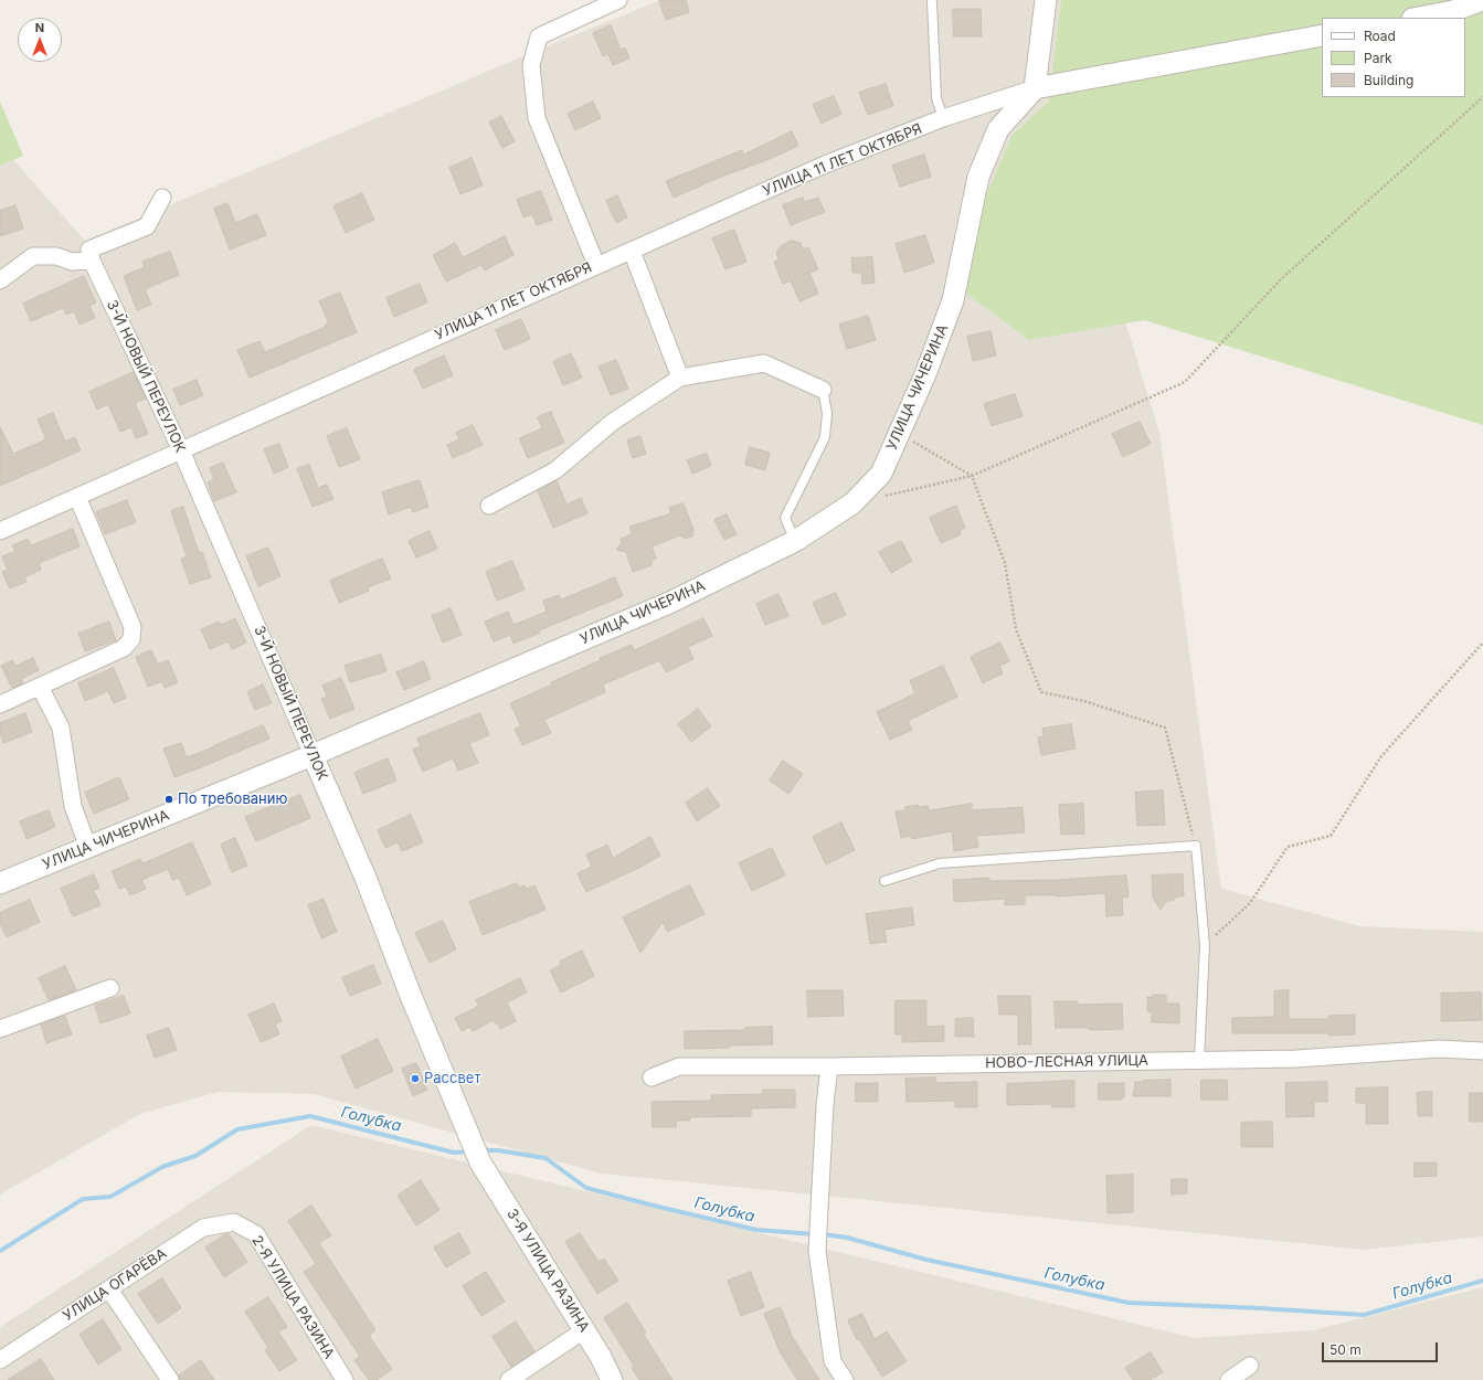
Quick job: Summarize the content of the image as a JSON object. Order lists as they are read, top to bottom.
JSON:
{
  "streets": {
    "street": [
      "УЛИЦА 11 ЛЕТ ОКТЯБРЯ",
      "3-Й НОВЫЙ ПЕРЕУЛОК",
      "УЛИЦА ЧИЧЕРИНА",
      "НОВО-ЛЕСНАЯ УЛИЦА",
      "3-Я УЛИЦА РАЗИНА",
      "УЛИЦА ОГАРЁВА",
      "2-Я УЛИЦА РАЗИНА"
    ]
  },
  "crossings": [
    ["УЛИЦА 11 ЛЕТ ОКТЯБРЯ", "3-Й НОВЫЙ ПЕРЕУЛОК"],
    ["УЛИЦА 11 ЛЕТ ОКТЯБРЯ", "УЛИЦА ЧИЧЕРИНА"],
    ["3-Й НОВЫЙ ПЕРЕУЛОК", "УЛИЦА ЧИЧЕРИНА"],
    ["3-Й НОВЫЙ ПЕРЕУЛОК", "3-Я УЛИЦА РАЗИНА"],
    ["УЛИЦА ОГАРЁВА", "2-Я УЛИЦА РАЗИНА"]
  ],
  "water": ["Голубка"],
  "places": ["По требованию", "Рассвет"],
  "legend": ["Road", "Park", "Building"],
  "scale_bar": "50 m",
  "north": "top"
}
